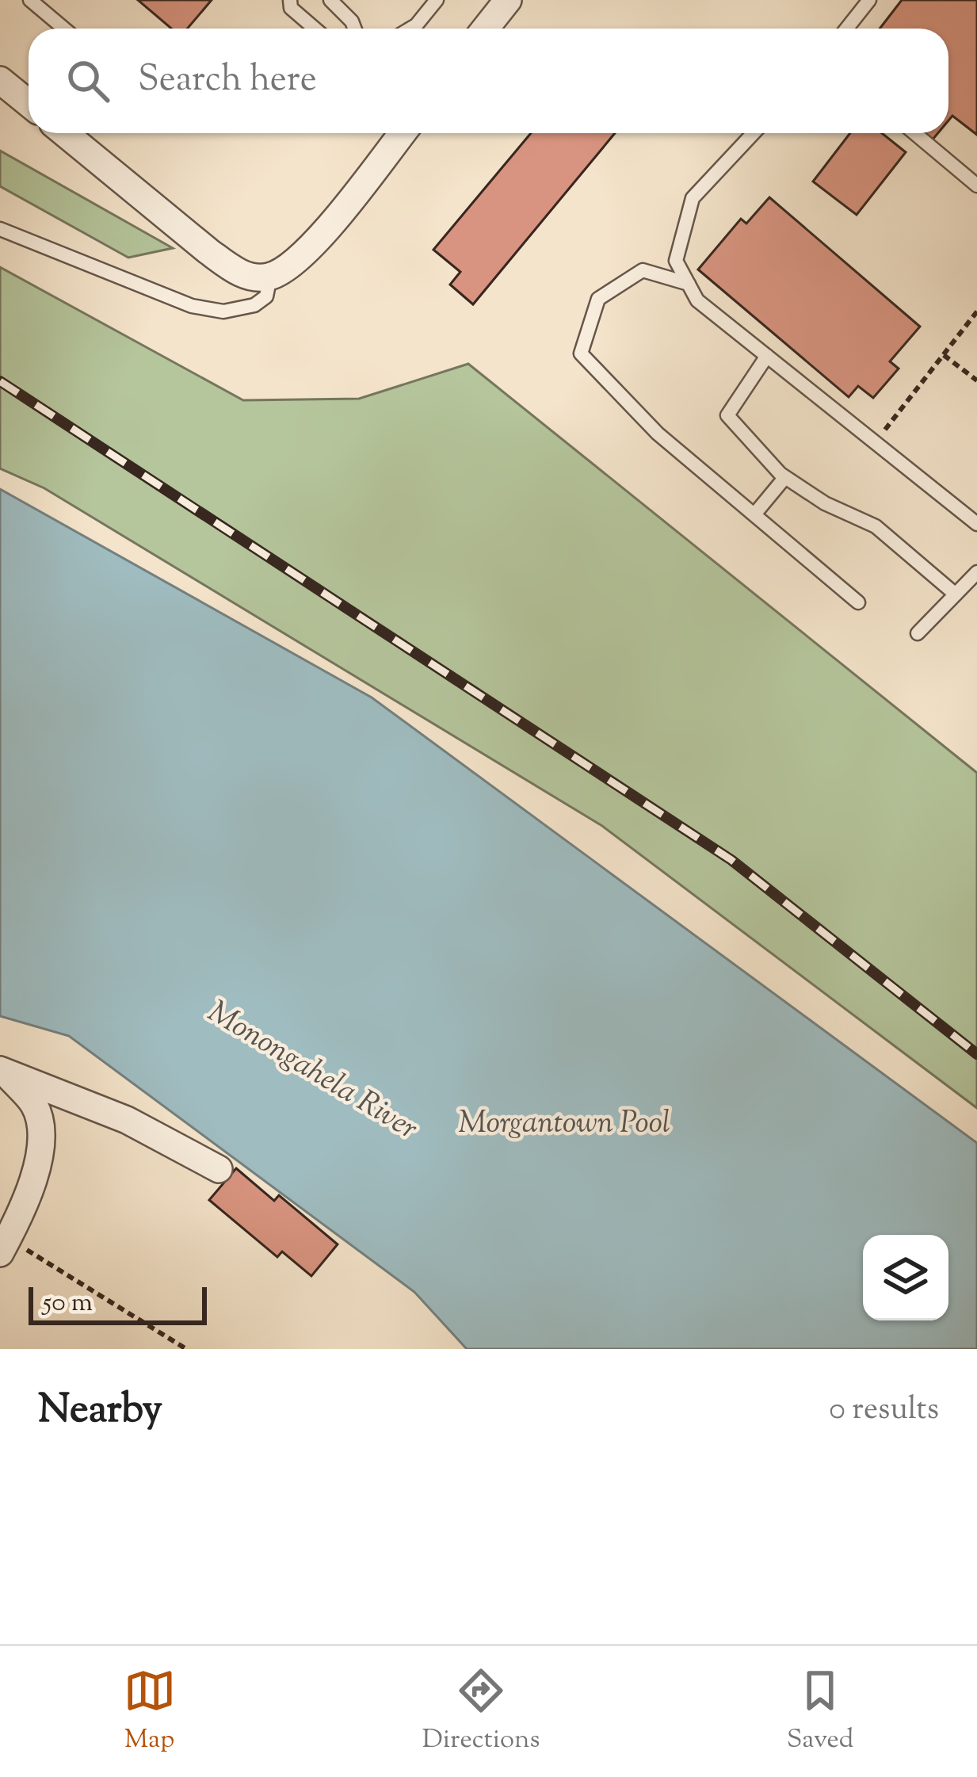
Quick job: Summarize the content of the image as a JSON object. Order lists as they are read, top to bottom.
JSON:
{
  "water": ["Monongahela River", "Morgantown Pool"],
  "scale_bar": "50 m",
  "page": {
    "search": "Search here",
    "scale": "50 m",
    "heading": ["Nearby", "0 results"],
    "nav": ["Map", "Directions", "Saved"]
  }
}
